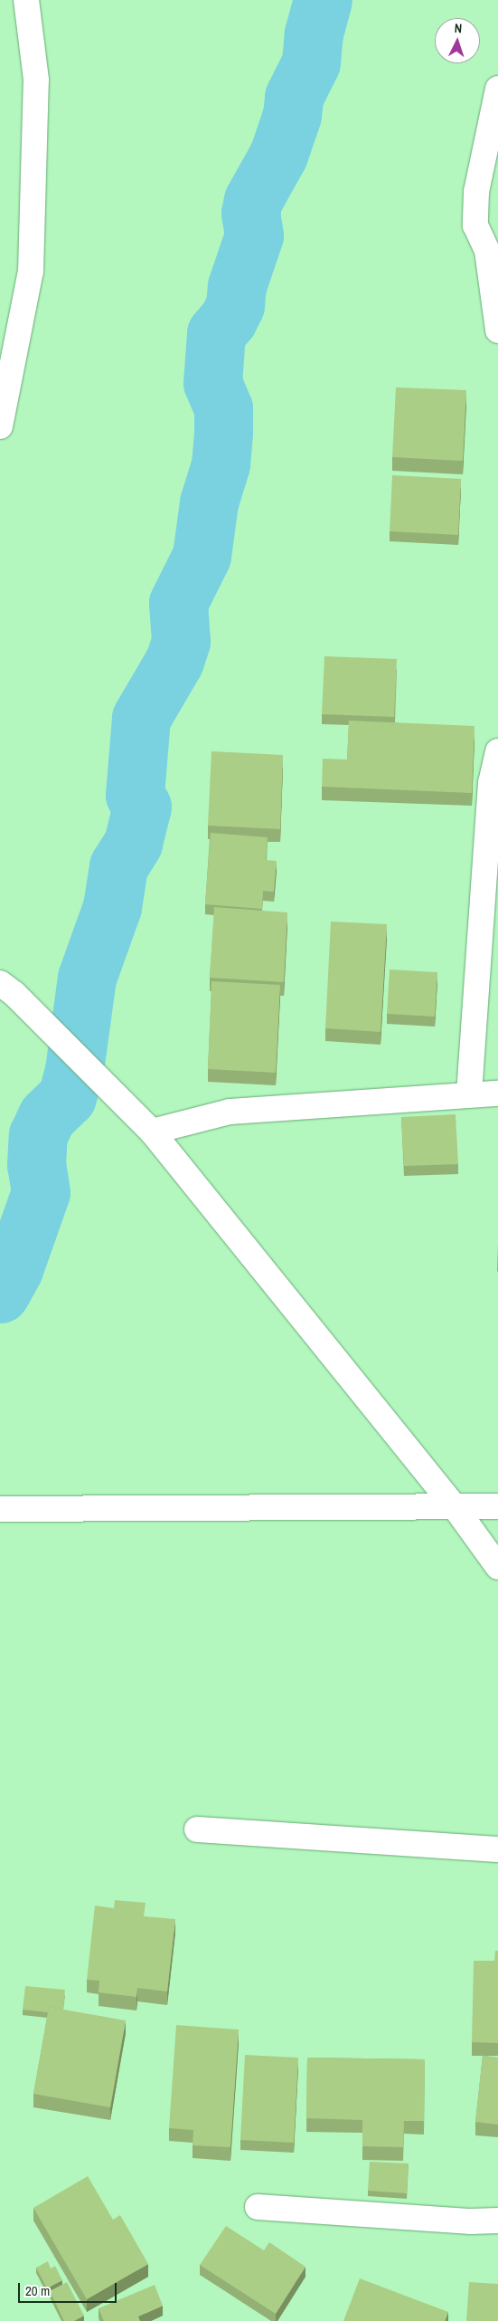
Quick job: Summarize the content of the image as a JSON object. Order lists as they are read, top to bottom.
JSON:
{
  "scale_bar": "20 m",
  "north": "top"
}
